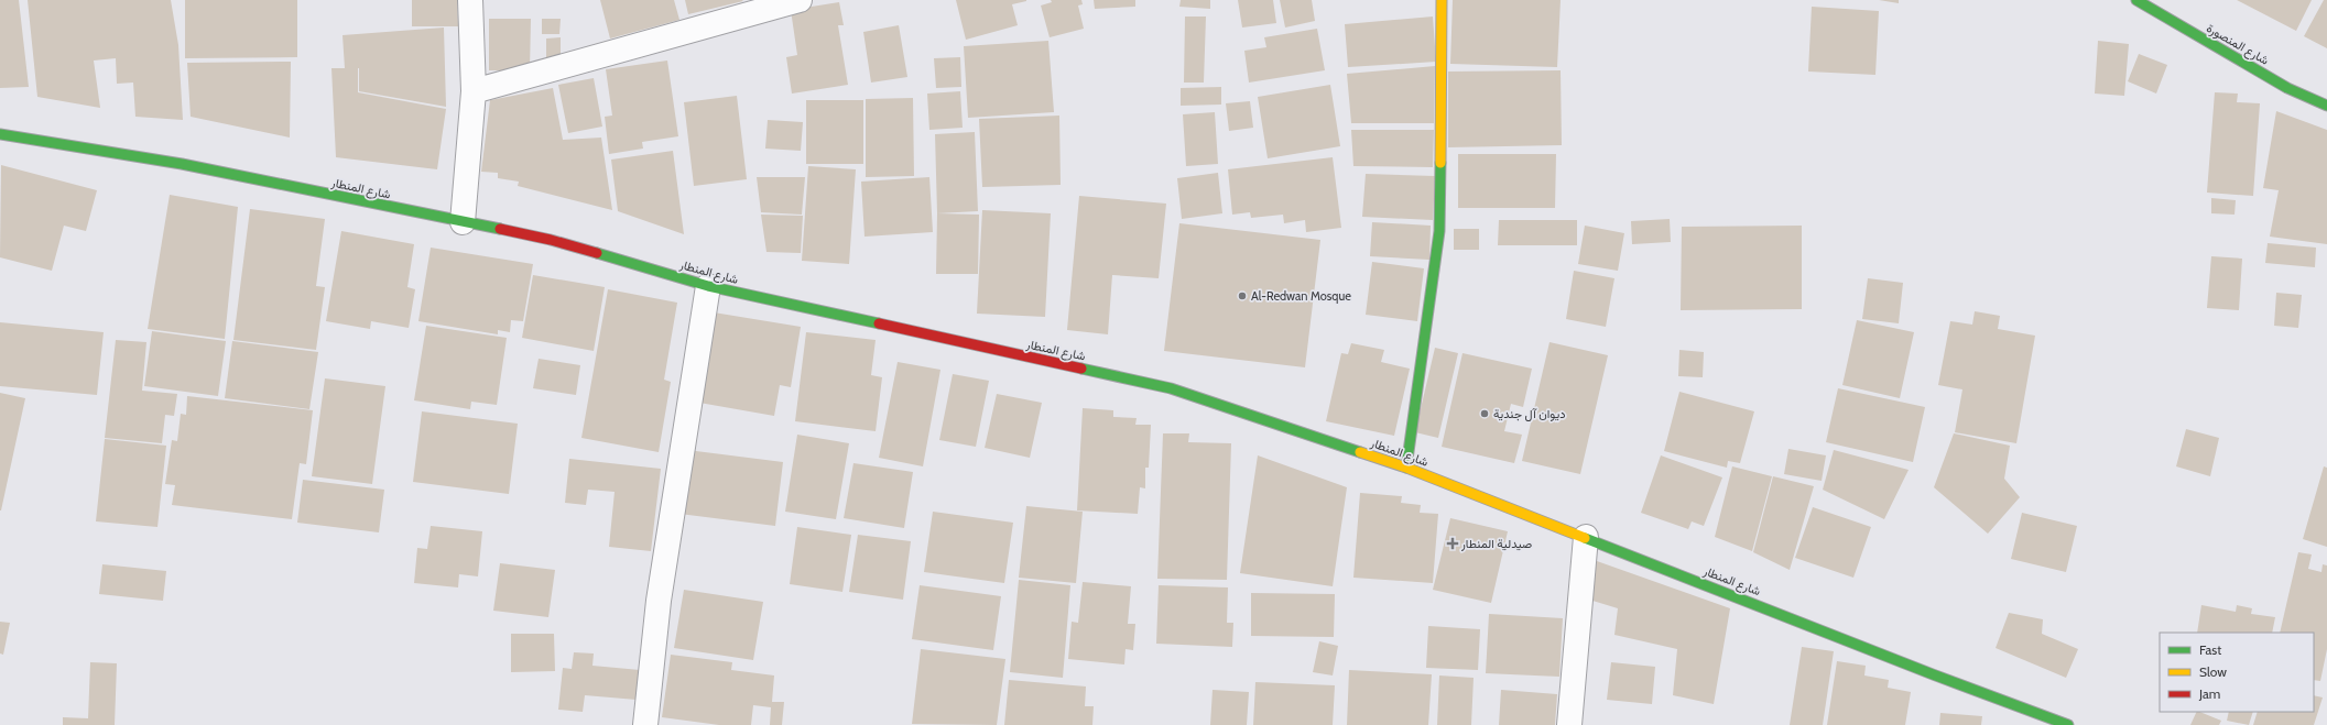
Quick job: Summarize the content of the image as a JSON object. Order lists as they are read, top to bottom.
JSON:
{
  "streets": {
    "street": ["شارع المنصورة", "شارع المنطار"]
  },
  "places": {
    "other": ["Al-Redwan Mosque", "ديوان آل جندية"],
    "health": ["صيدلية المنطار"]
  },
  "legend": ["Fast", "Slow", "Jam"]
}
